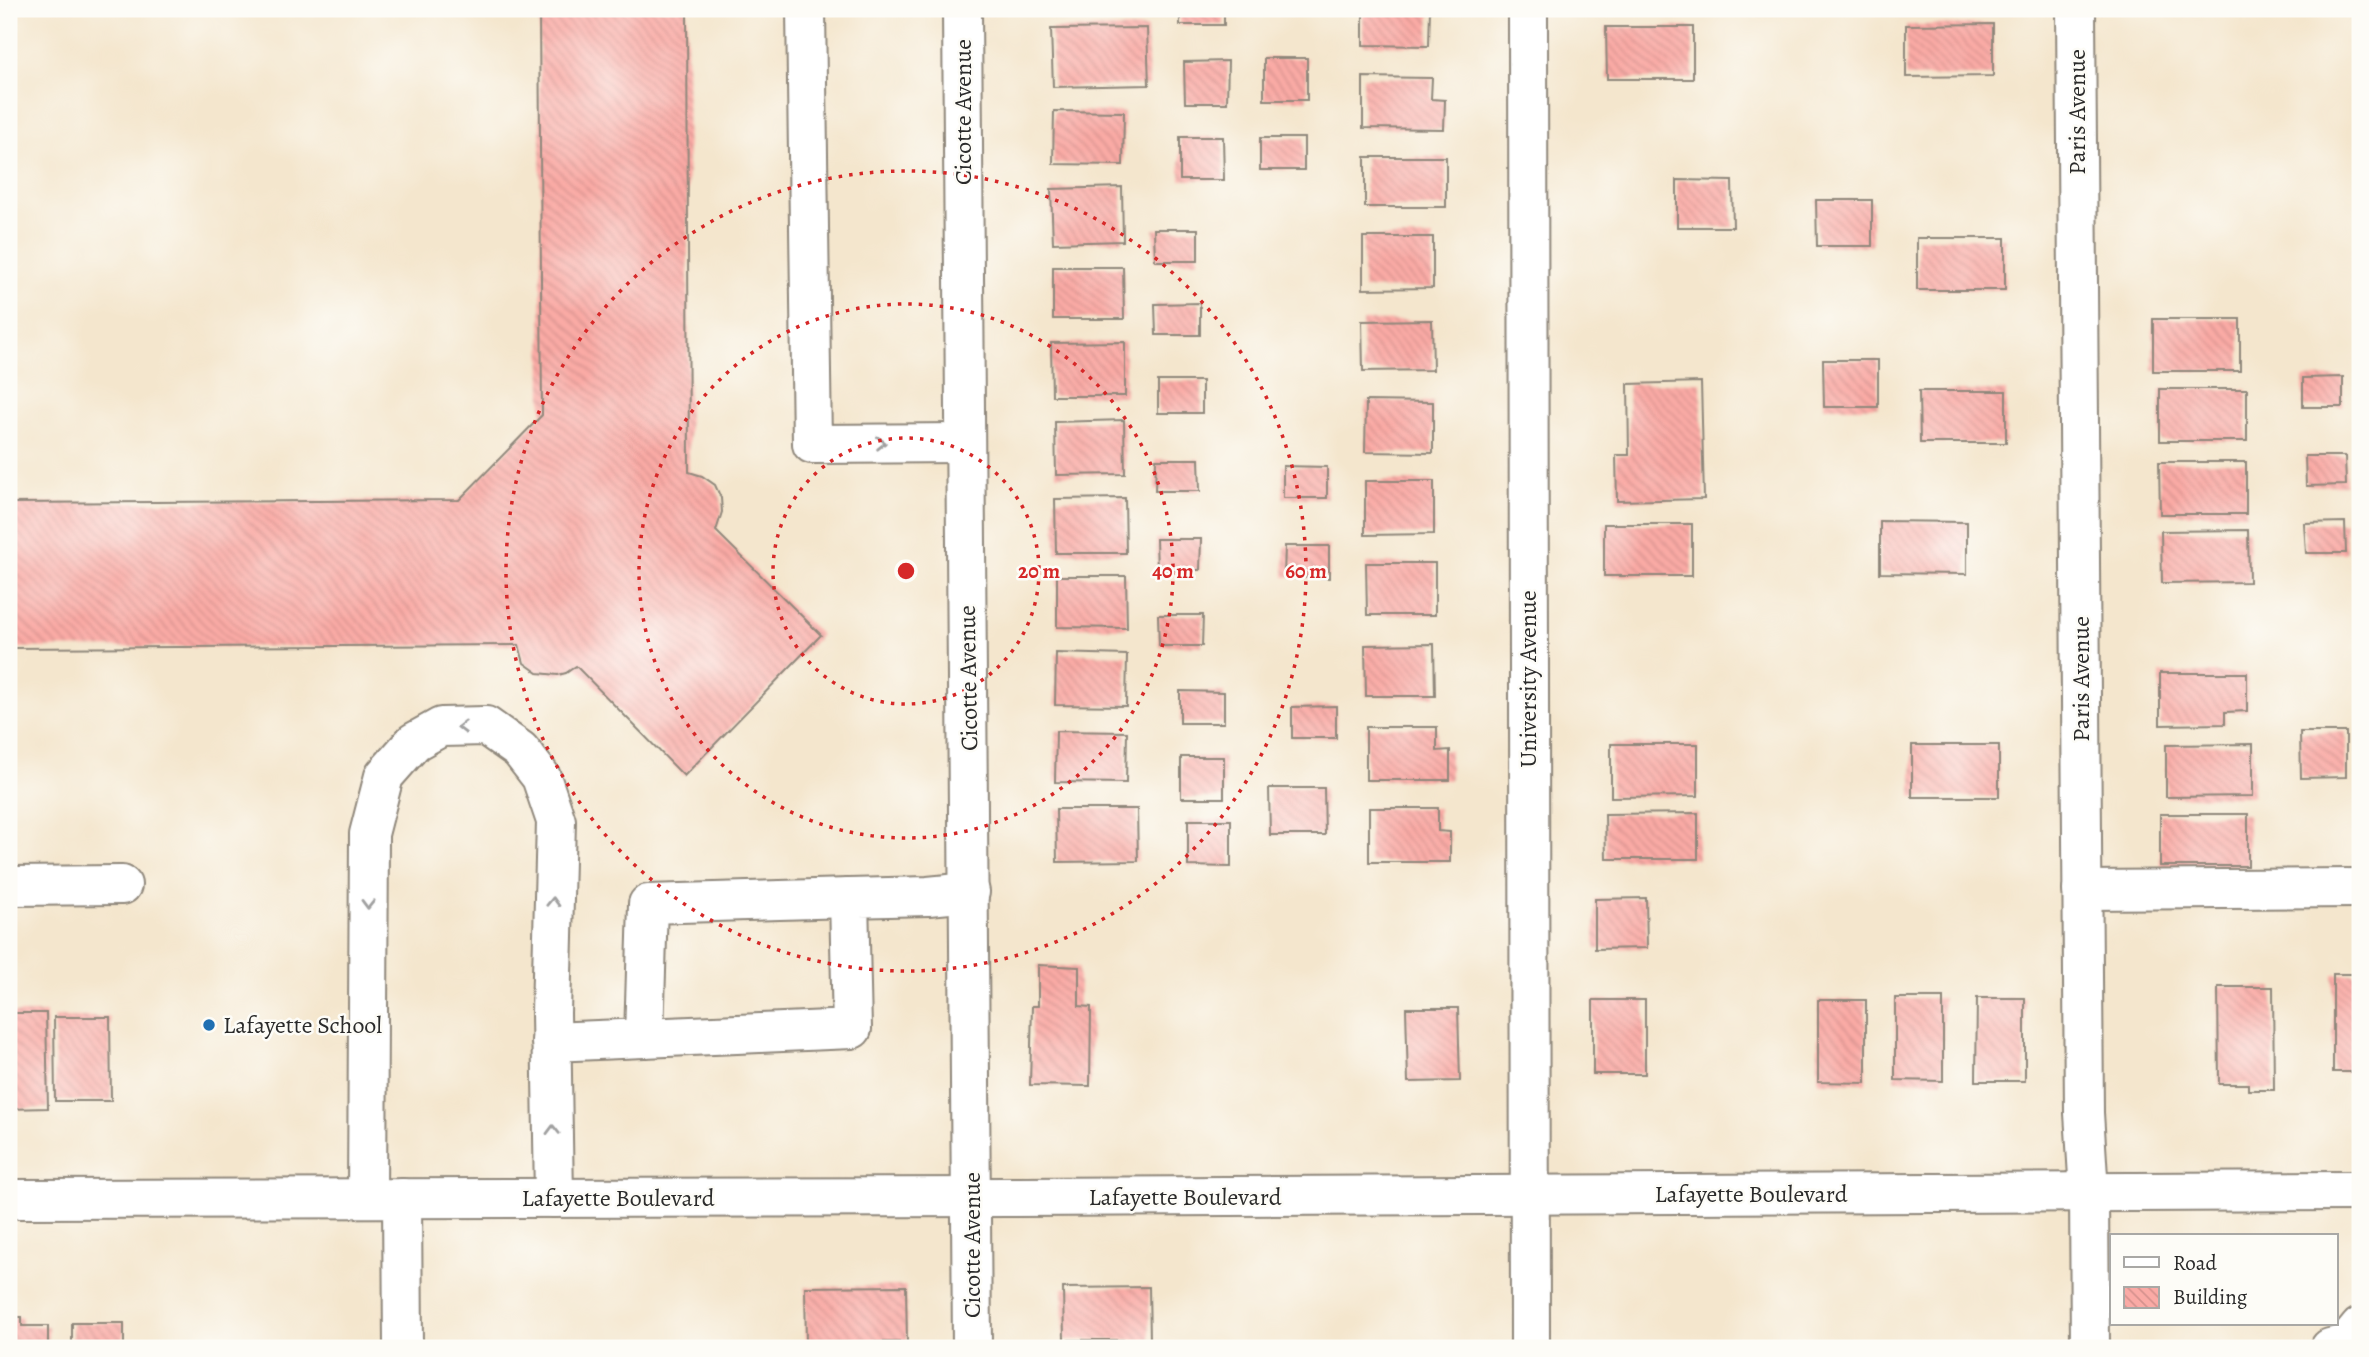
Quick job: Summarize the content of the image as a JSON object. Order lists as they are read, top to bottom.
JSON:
{
  "streets": {
    "street": [
      "Cicotte Avenue",
      "Paris Avenue",
      "University Avenue",
      "Lafayette Boulevard"
    ]
  },
  "crossings": [
    ["Cicotte Avenue", "Lafayette Boulevard"],
    ["Paris Avenue", "Lafayette Boulevard"],
    ["University Avenue", "Lafayette Boulevard"]
  ],
  "places": ["Lafayette School"],
  "legend": ["Road", "Building"],
  "rings": ["20 m", "40 m", "60 m"]
}
